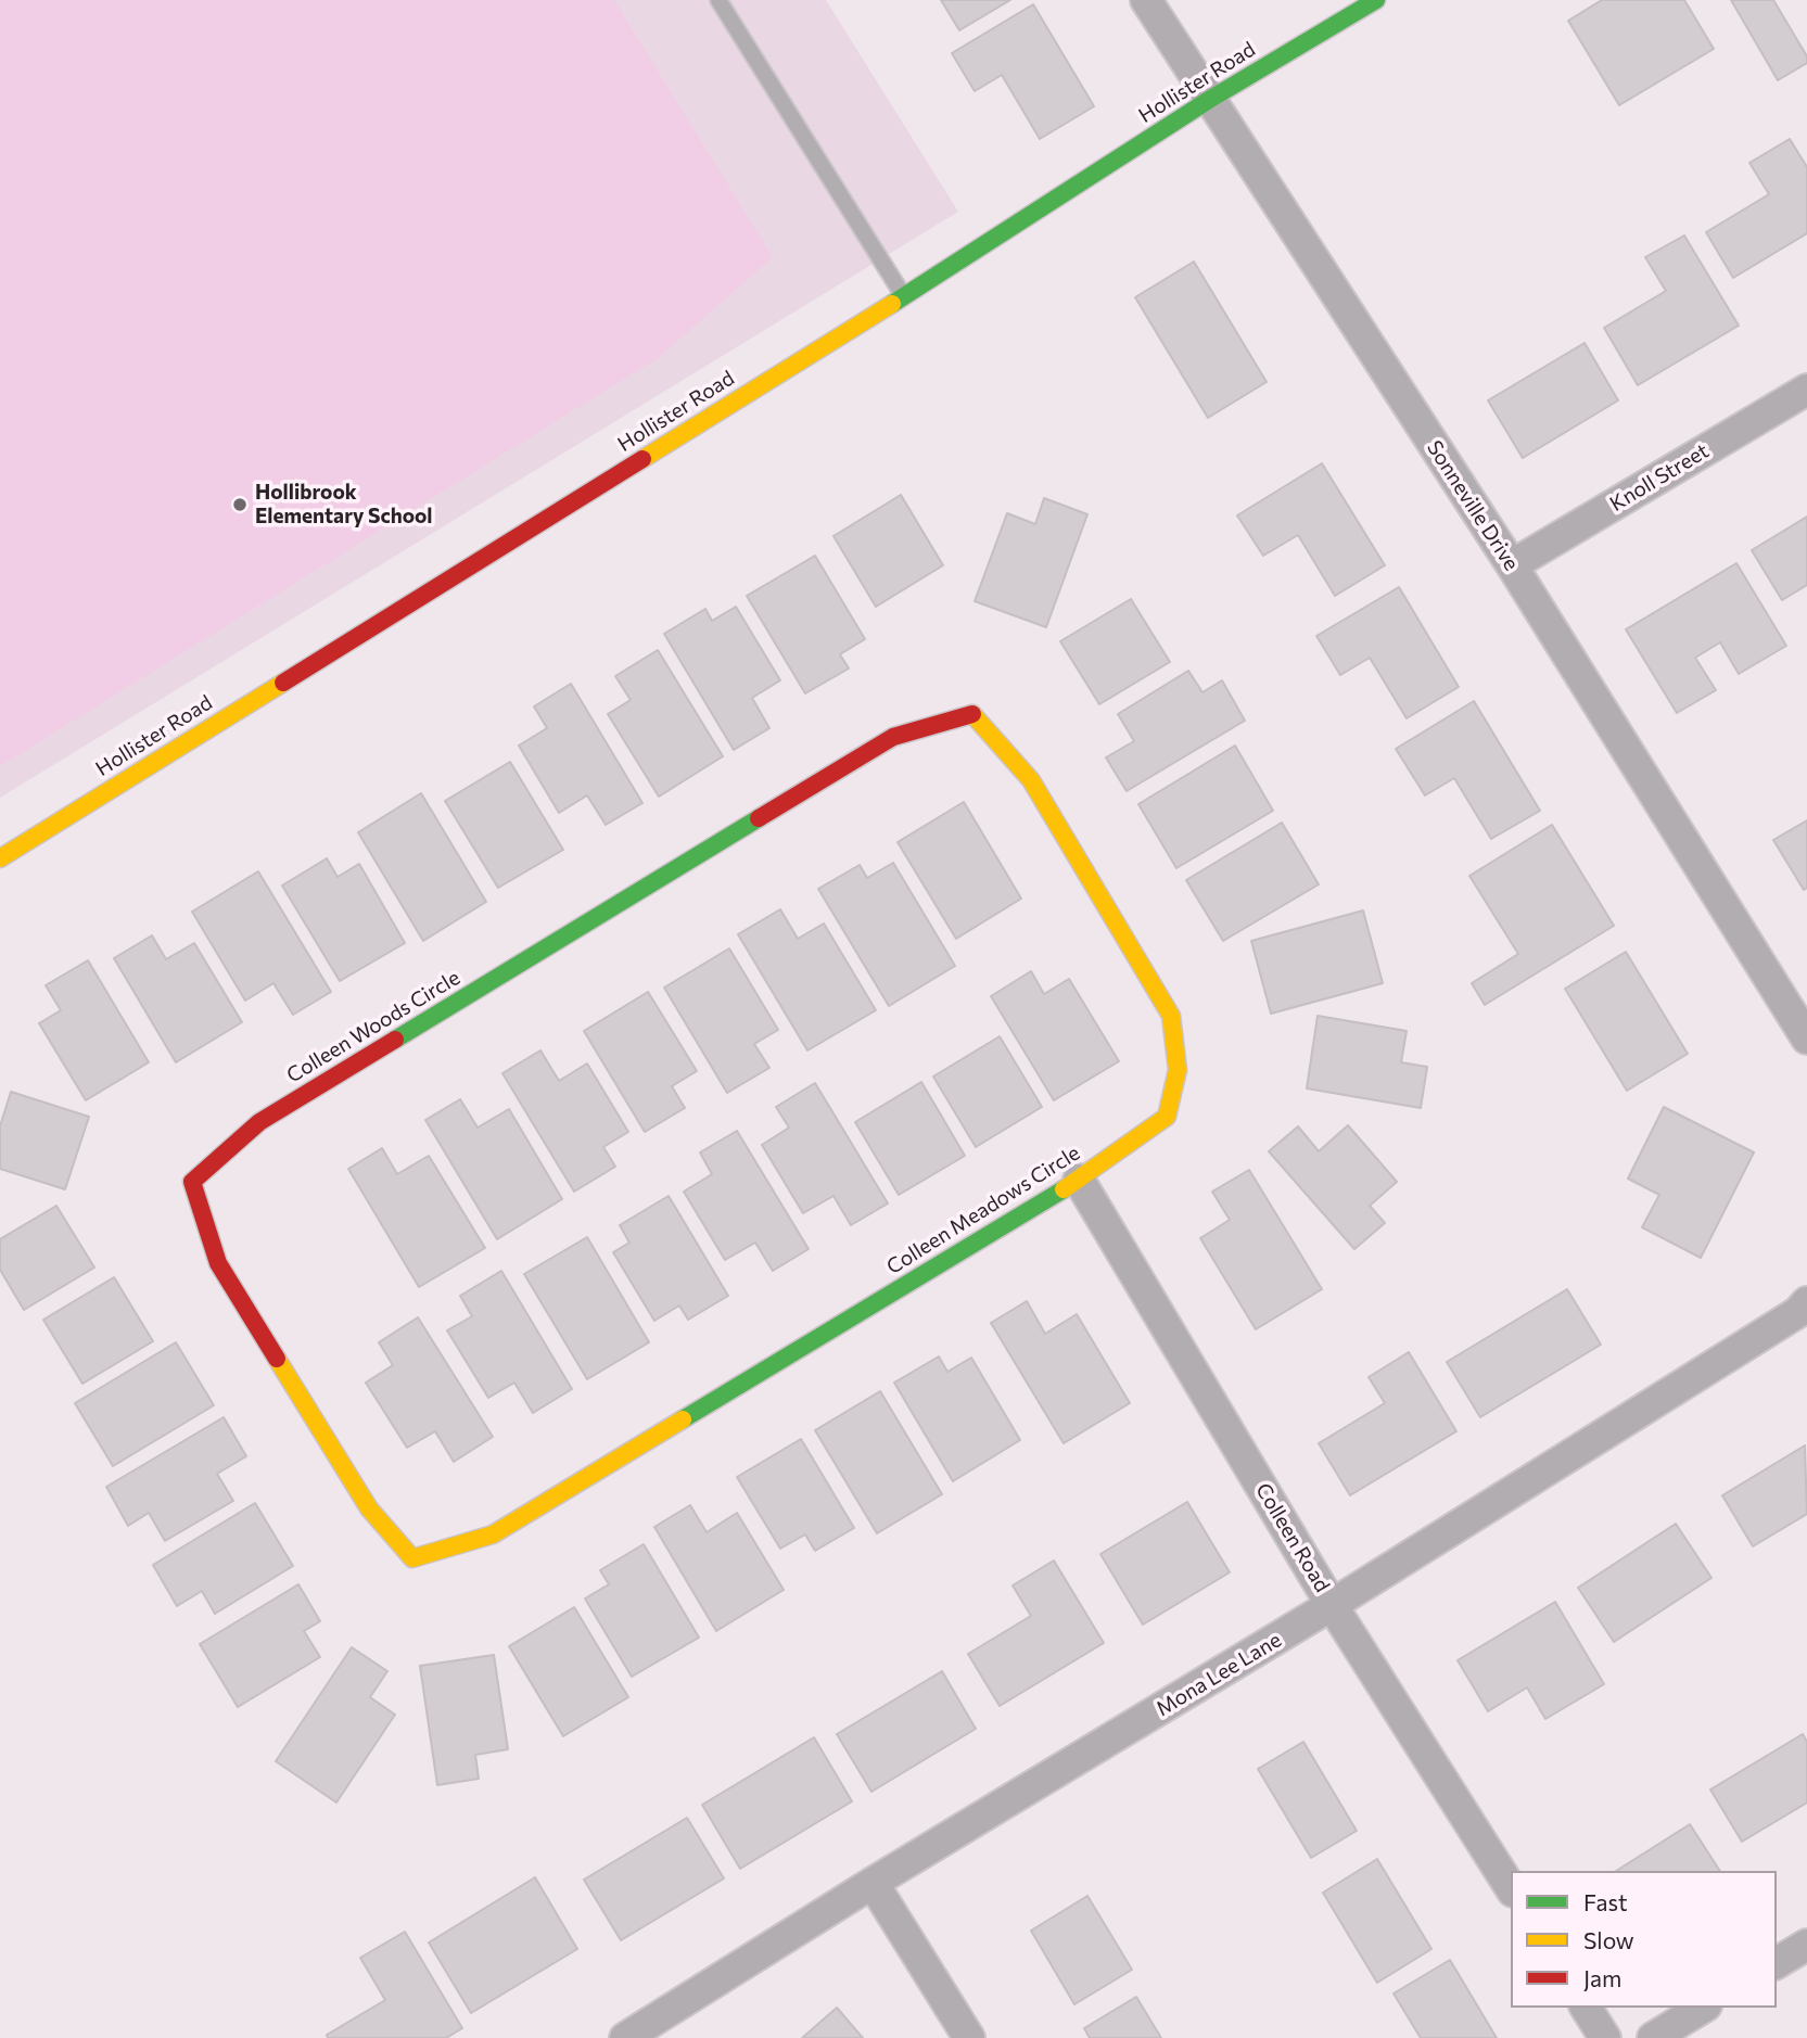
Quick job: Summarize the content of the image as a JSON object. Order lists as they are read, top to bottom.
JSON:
{
  "streets": {
    "street": [
      "Hollister Road",
      "Knoll Street",
      "Sonneville Drive",
      "Colleen Woods Circle",
      "Colleen Meadows Circle",
      "Colleen Road",
      "Mona Lee Lane"
    ]
  },
  "crossings": [
    ["Hollister Road", "Sonneville Drive"],
    ["Knoll Street", "Sonneville Drive"],
    ["Colleen Woods Circle", "Colleen Meadows Circle"],
    ["Colleen Meadows Circle", "Colleen Road"],
    ["Colleen Road", "Mona Lee Lane"]
  ],
  "places": ["Hollibrook Elementary School"],
  "legend": ["Fast", "Slow", "Jam"]
}
